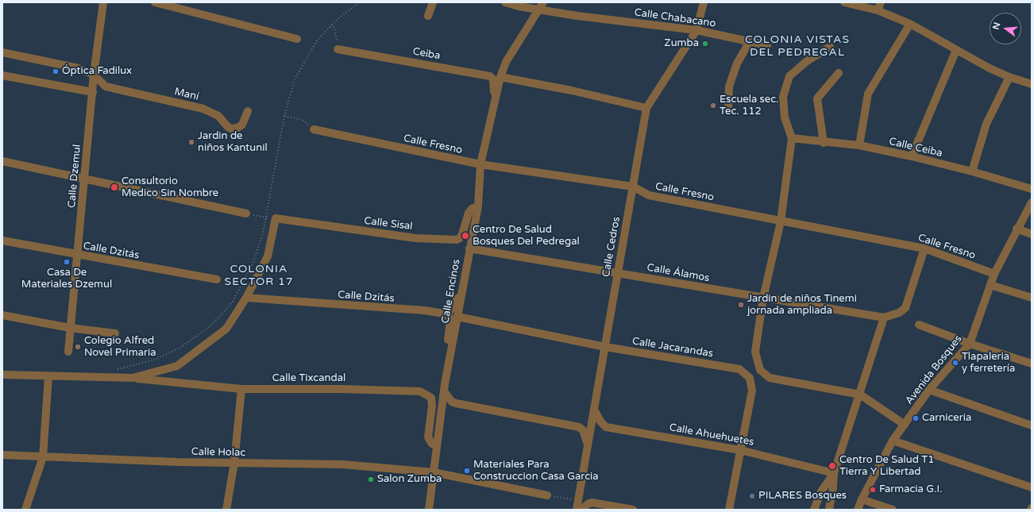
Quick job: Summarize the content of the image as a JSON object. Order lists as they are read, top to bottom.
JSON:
{
  "streets": {
    "street": [
      "Calle Chabacano",
      "Ceiba",
      "Maní",
      "Calle Fresno",
      "Calle Ceiba",
      "Calle Dzemul",
      "Calle Sisal",
      "Calle Cedros",
      "Calle Dzitás",
      "Calle Álamos",
      "Calle Encinos",
      "Calle Jacarandas",
      "Avenida Bosques",
      "Calle Tixcandal",
      "Calle Ahuehuetes",
      "Calle Holac"
    ]
  },
  "crossings": [
    ["Calle Chabacano", "Calle Cedros"],
    ["Calle Chabacano", "Calle Encinos"],
    ["Ceiba", "Calle Encinos"],
    ["Calle Fresno", "Calle Cedros"],
    ["Calle Fresno", "Calle Encinos"],
    ["Calle Fresno", "Avenida Bosques"],
    ["Calle Dzemul", "Calle Dzitás"],
    ["Calle Sisal", "Calle Dzitás"],
    ["Calle Sisal", "Calle Encinos"],
    ["Calle Cedros", "Calle Álamos"],
    ["Calle Cedros", "Calle Jacarandas"],
    ["Calle Cedros", "Calle Ahuehuetes"],
    ["Calle Álamos", "Calle Encinos"],
    ["Calle Encinos", "Calle Jacarandas"],
    ["Calle Encinos", "Calle Tixcandal"],
    ["Calle Encinos", "Calle Holac"],
    ["Calle Jacarandas", "Calle Ahuehuetes"]
  ],
  "districts": ["COLONIA VISTAS DEL PEDREGAL", "COLONIA SECTOR 17"],
  "places": [
    "Zumba",
    "Óptica Fadilux",
    "Escuela sec. Tec. 112",
    "Jardin de niños Kantunil",
    "Consultorio Medico Sin Nombre",
    "Centro De Salud Bosques Del Pedregal",
    "Casa De Materiales Dzemul",
    "Jardin de niños Tinemi jornada ampliada",
    "Colegio Alfred Novel Primaria",
    "Tlapaleria y ferretería",
    "Carniceria",
    "Centro De Salud T1 Tierra Y Libertad",
    "Materiales Para Construccion Casa Garcia",
    "Salon Zumba",
    "Farmacia G.I.",
    "PILARES Bosques"
  ],
  "north": "left"
}
